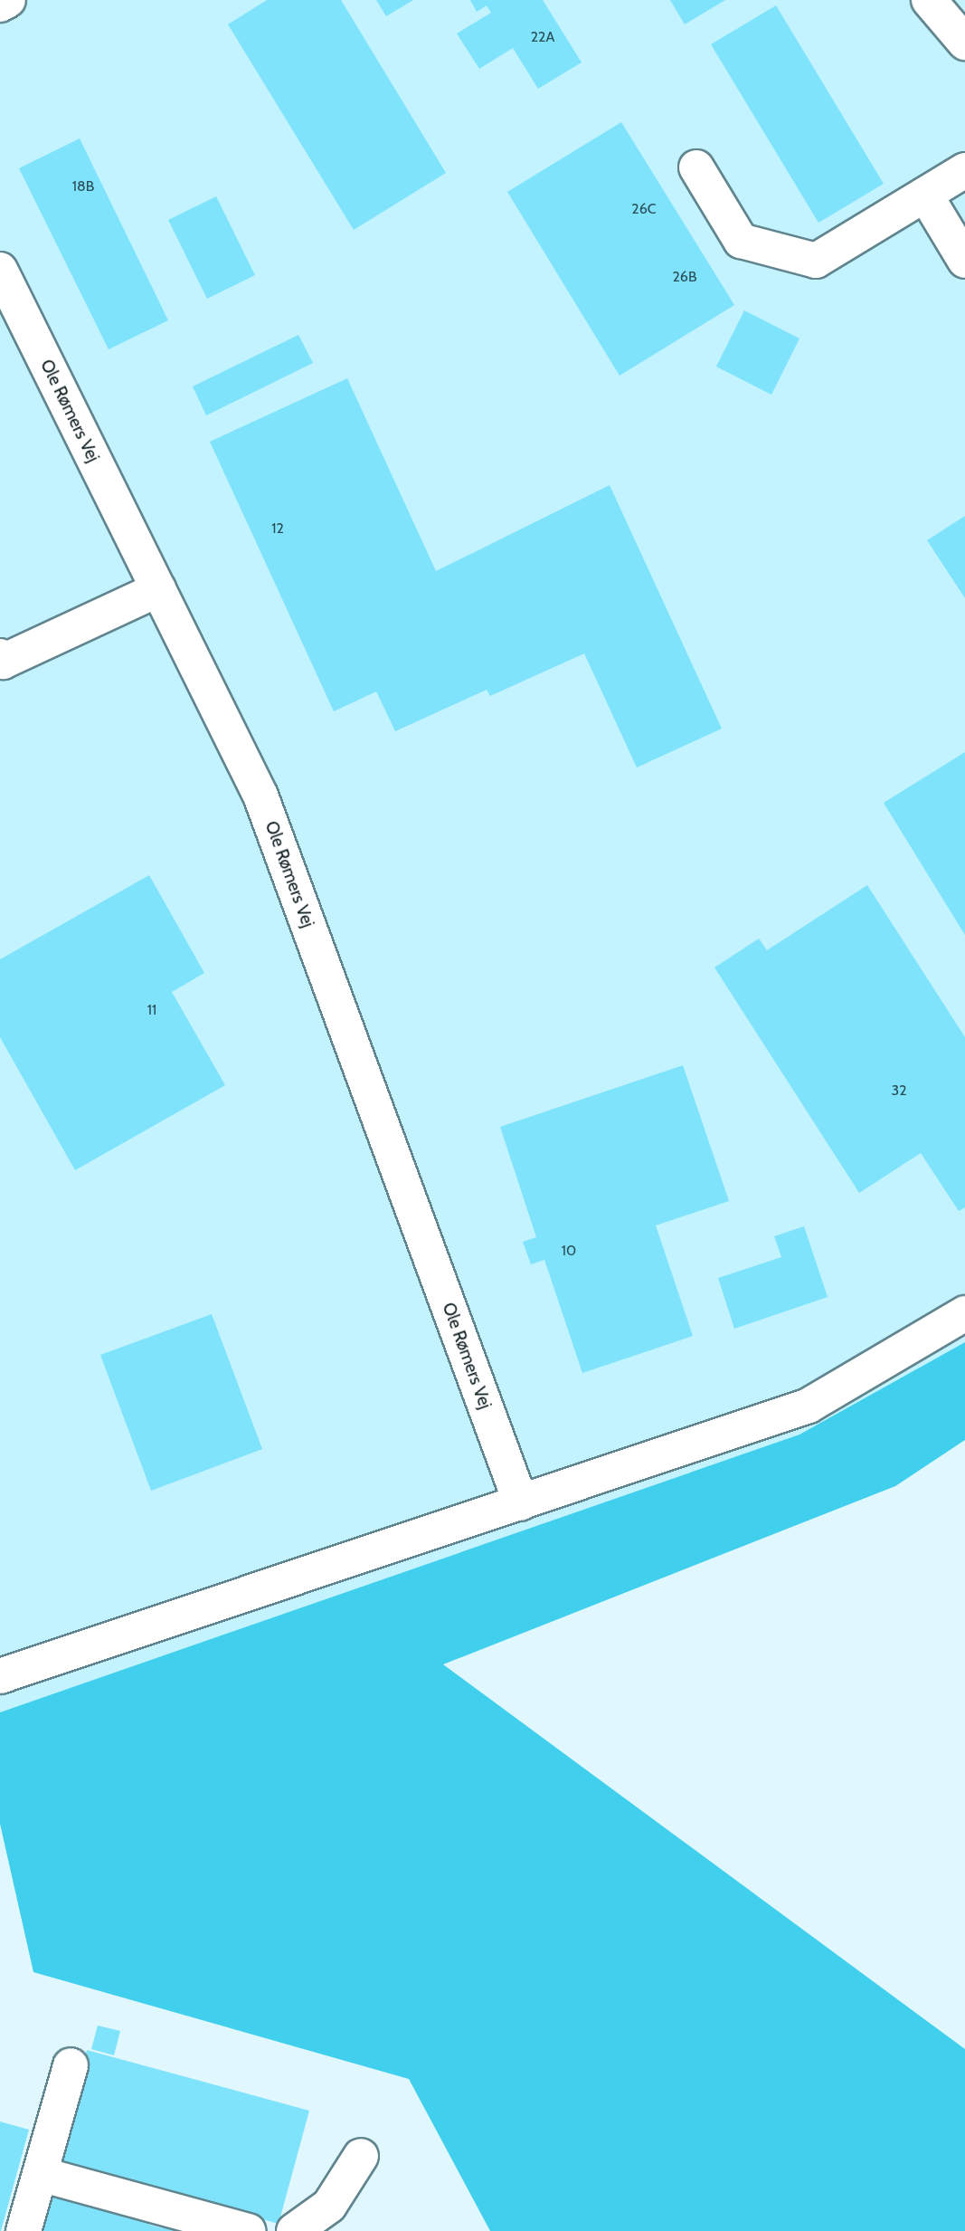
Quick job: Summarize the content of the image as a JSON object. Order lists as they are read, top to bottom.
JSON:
{
  "streets": {
    "street": ["Ole Rømers Vej"]
  },
  "house_numbers": [
    "22A",
    "18B",
    "26C",
    "26B",
    "12",
    "11",
    "32",
    "10"
  ]
}
